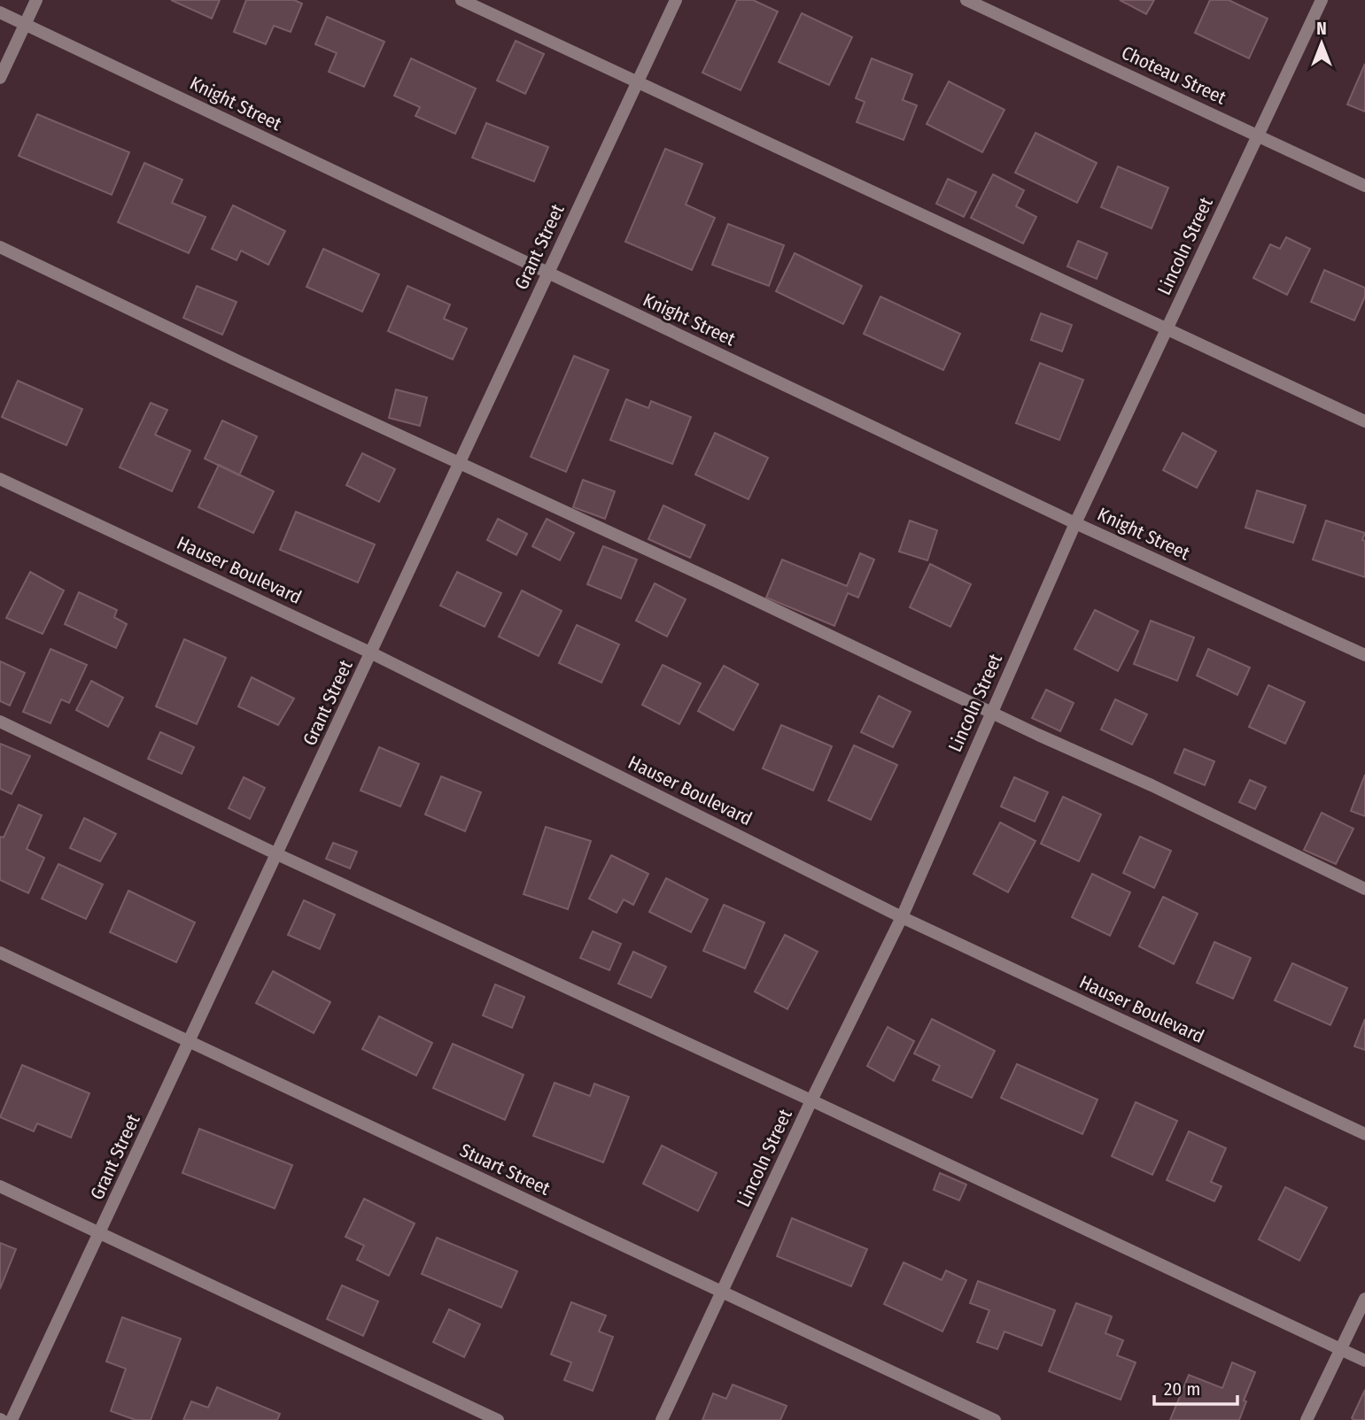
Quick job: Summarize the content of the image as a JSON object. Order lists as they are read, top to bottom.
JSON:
{
  "streets": {
    "street": [
      "Choteau Street",
      "Knight Street",
      "Lincoln Street",
      "Grant Street",
      "Hauser Boulevard",
      "Stuart Street"
    ]
  },
  "crossings": [
    ["Choteau Street", "Lincoln Street"],
    ["Knight Street", "Lincoln Street"],
    ["Knight Street", "Grant Street"],
    ["Lincoln Street", "Hauser Boulevard"],
    ["Lincoln Street", "Stuart Street"],
    ["Grant Street", "Hauser Boulevard"],
    ["Grant Street", "Stuart Street"]
  ],
  "scale_bar": "20 m",
  "north": "top"
}
